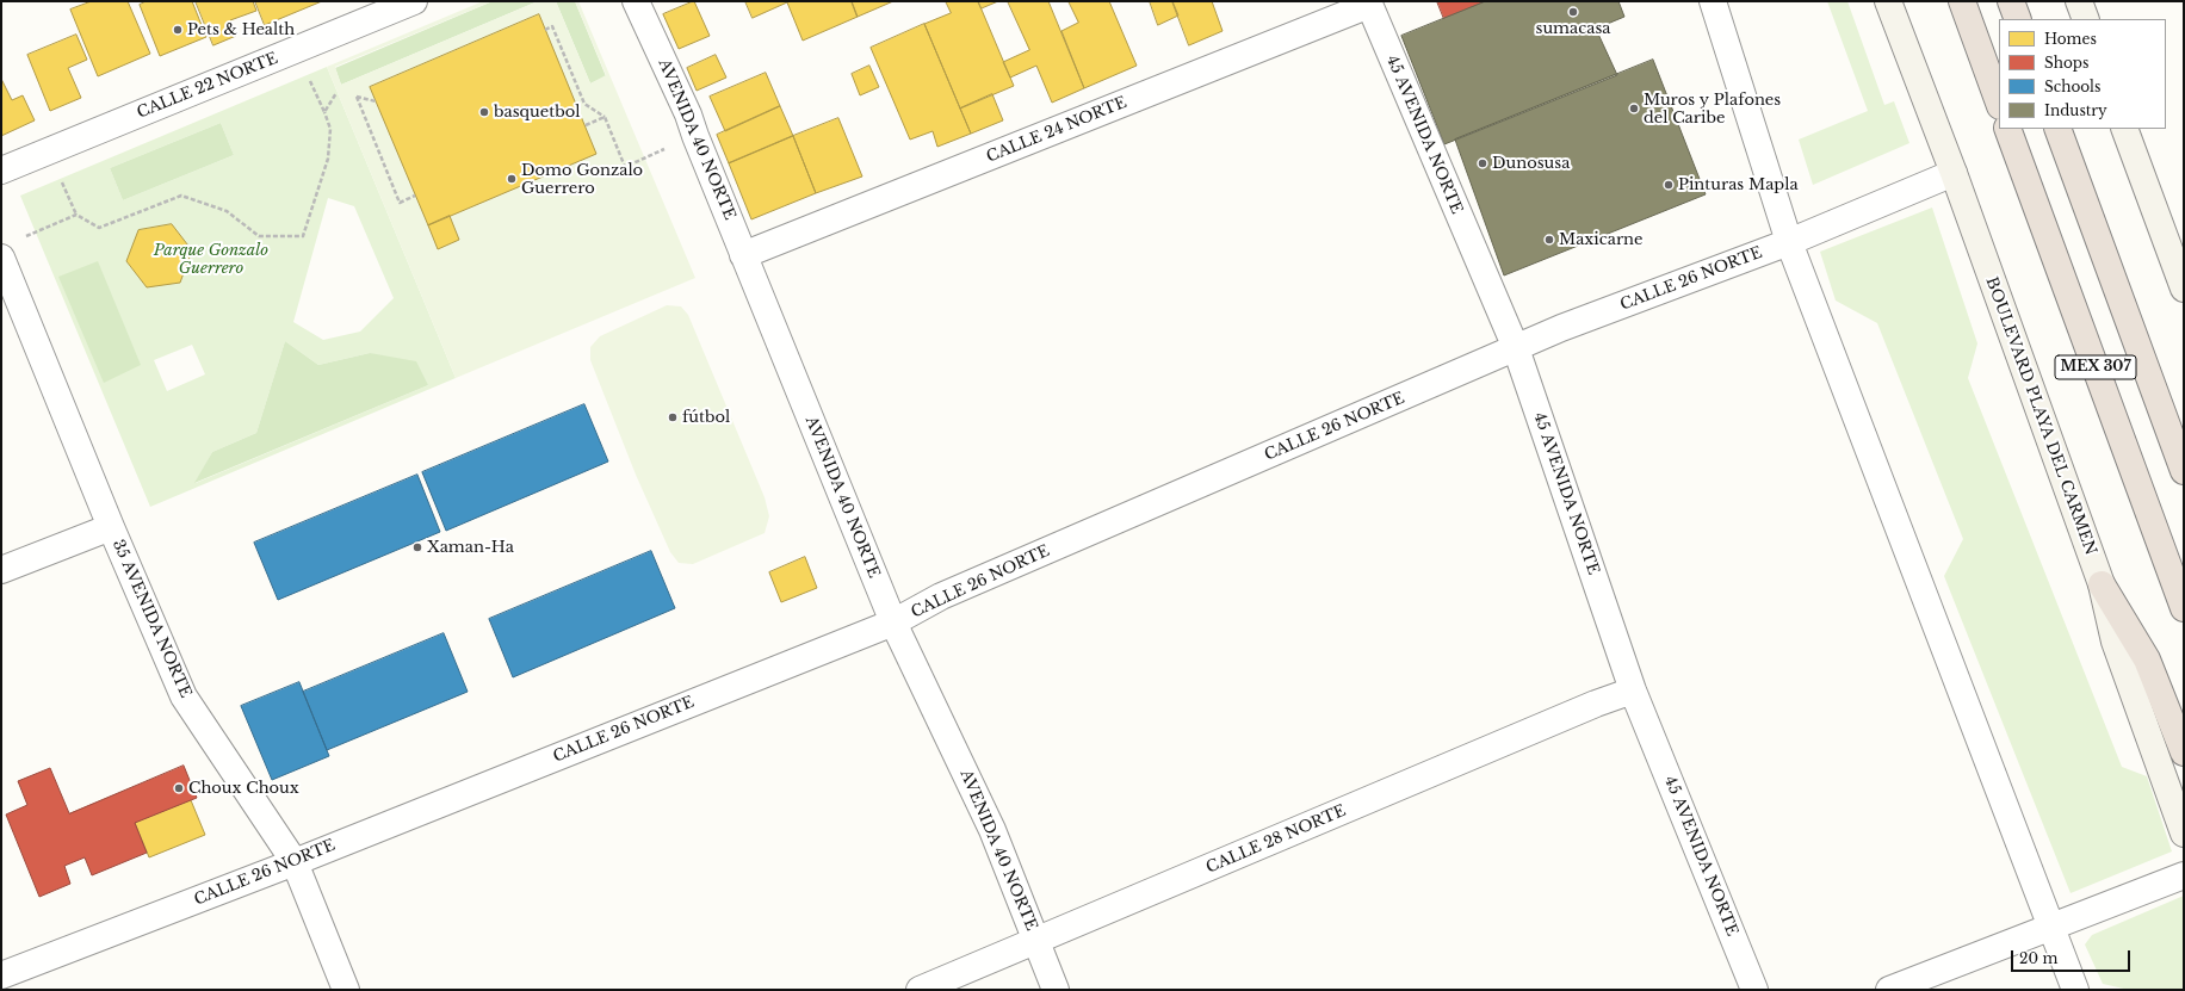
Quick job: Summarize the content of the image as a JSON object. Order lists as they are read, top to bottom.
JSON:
{
  "streets": {
    "highway": ["MEX 307"],
    "main road": ["BOULEVARD PLAYA DEL CARMEN"],
    "street": [
      "CALLE 22 NORTE",
      "CALLE 24 NORTE",
      "45 AVENIDA NORTE",
      "AVENIDA 40 NORTE",
      "CALLE 26 NORTE",
      "35 AVENIDA NORTE",
      "CALLE 28 NORTE"
    ]
  },
  "crossings": [
    ["CALLE 24 NORTE", "45 AVENIDA NORTE"],
    ["CALLE 24 NORTE", "AVENIDA 40 NORTE"],
    ["45 AVENIDA NORTE", "CALLE 26 NORTE"],
    ["45 AVENIDA NORTE", "CALLE 28 NORTE"],
    ["AVENIDA 40 NORTE", "CALLE 26 NORTE"],
    ["AVENIDA 40 NORTE", "CALLE 28 NORTE"],
    ["CALLE 26 NORTE", "BOULEVARD PLAYA DEL CARMEN"],
    ["CALLE 26 NORTE", "35 AVENIDA NORTE"]
  ],
  "parks": ["Parque Gonzalo Guerrero"],
  "places": [
    "sumacasa",
    "Pets & Health",
    "Muros y Plafones del Caribe",
    "basquetbol",
    "Dunosusa",
    "Domo Gonzalo Guerrero",
    "Pinturas Mapla",
    "Maxicarne",
    "fútbol",
    "Xaman-Ha",
    "Choux Choux"
  ],
  "legend": [
    "Homes",
    "Shops",
    "Schools",
    "Industry"
  ],
  "scale_bar": "20 m"
}
